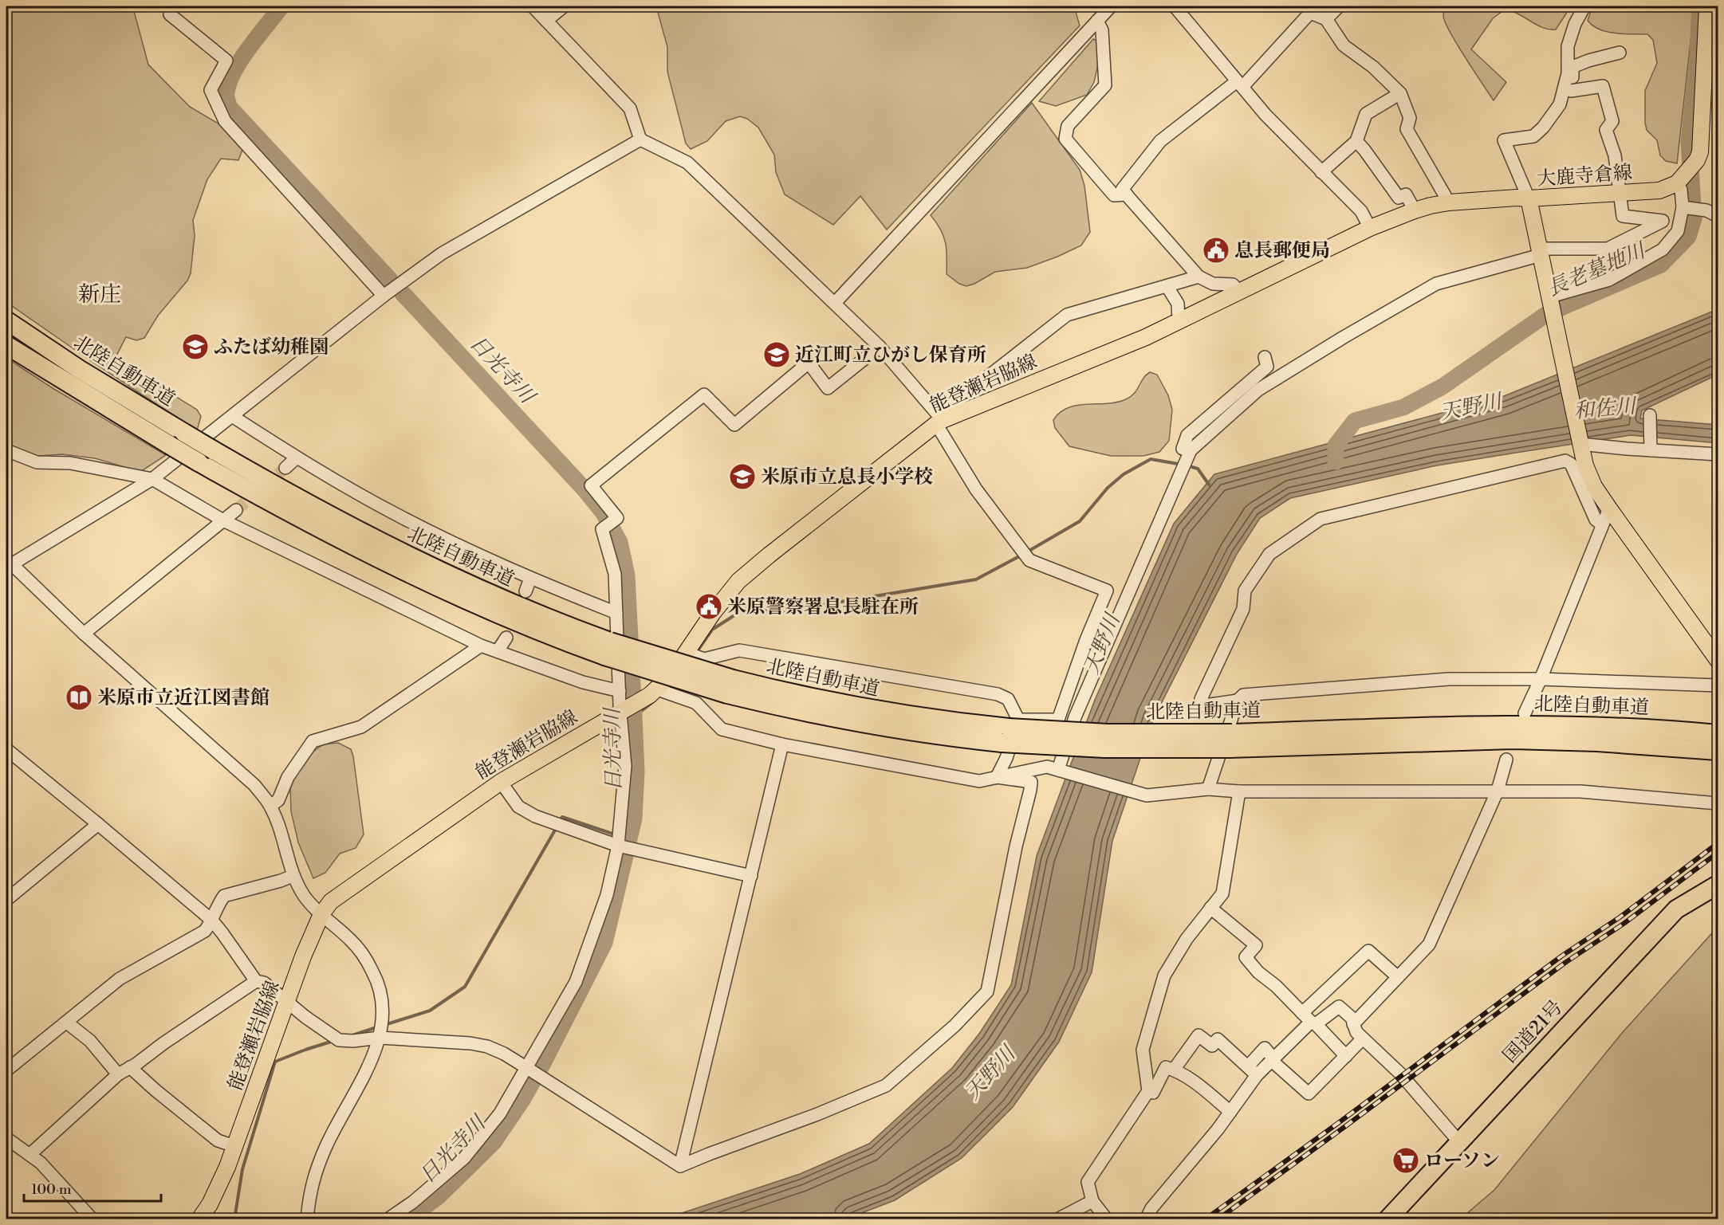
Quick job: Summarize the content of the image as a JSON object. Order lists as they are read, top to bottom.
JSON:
{
  "streets": {
    "highway": ["北陸自動車道", "国道21号"],
    "main road": ["大鹿寺倉線", "能登瀬岩脇線"]
  },
  "crossings": [
    ["大鹿寺倉線", "能登瀬岩脇線"]
  ],
  "districts": ["新庄"],
  "water": [
    "長老墓地川",
    "日光寺川",
    "天野川",
    "和佐川"
  ],
  "places": {
    "public building": ["息長郵便局", "米原警察署息長駐在所"],
    "school or university": ["ふたば幼稚園", "近江町立ひがし保育所", "米原市立息長小学校"],
    "library": ["米原市立近江図書館"],
    "supermarket": ["ローソン"]
  },
  "scale_bar": "100 m"
}
